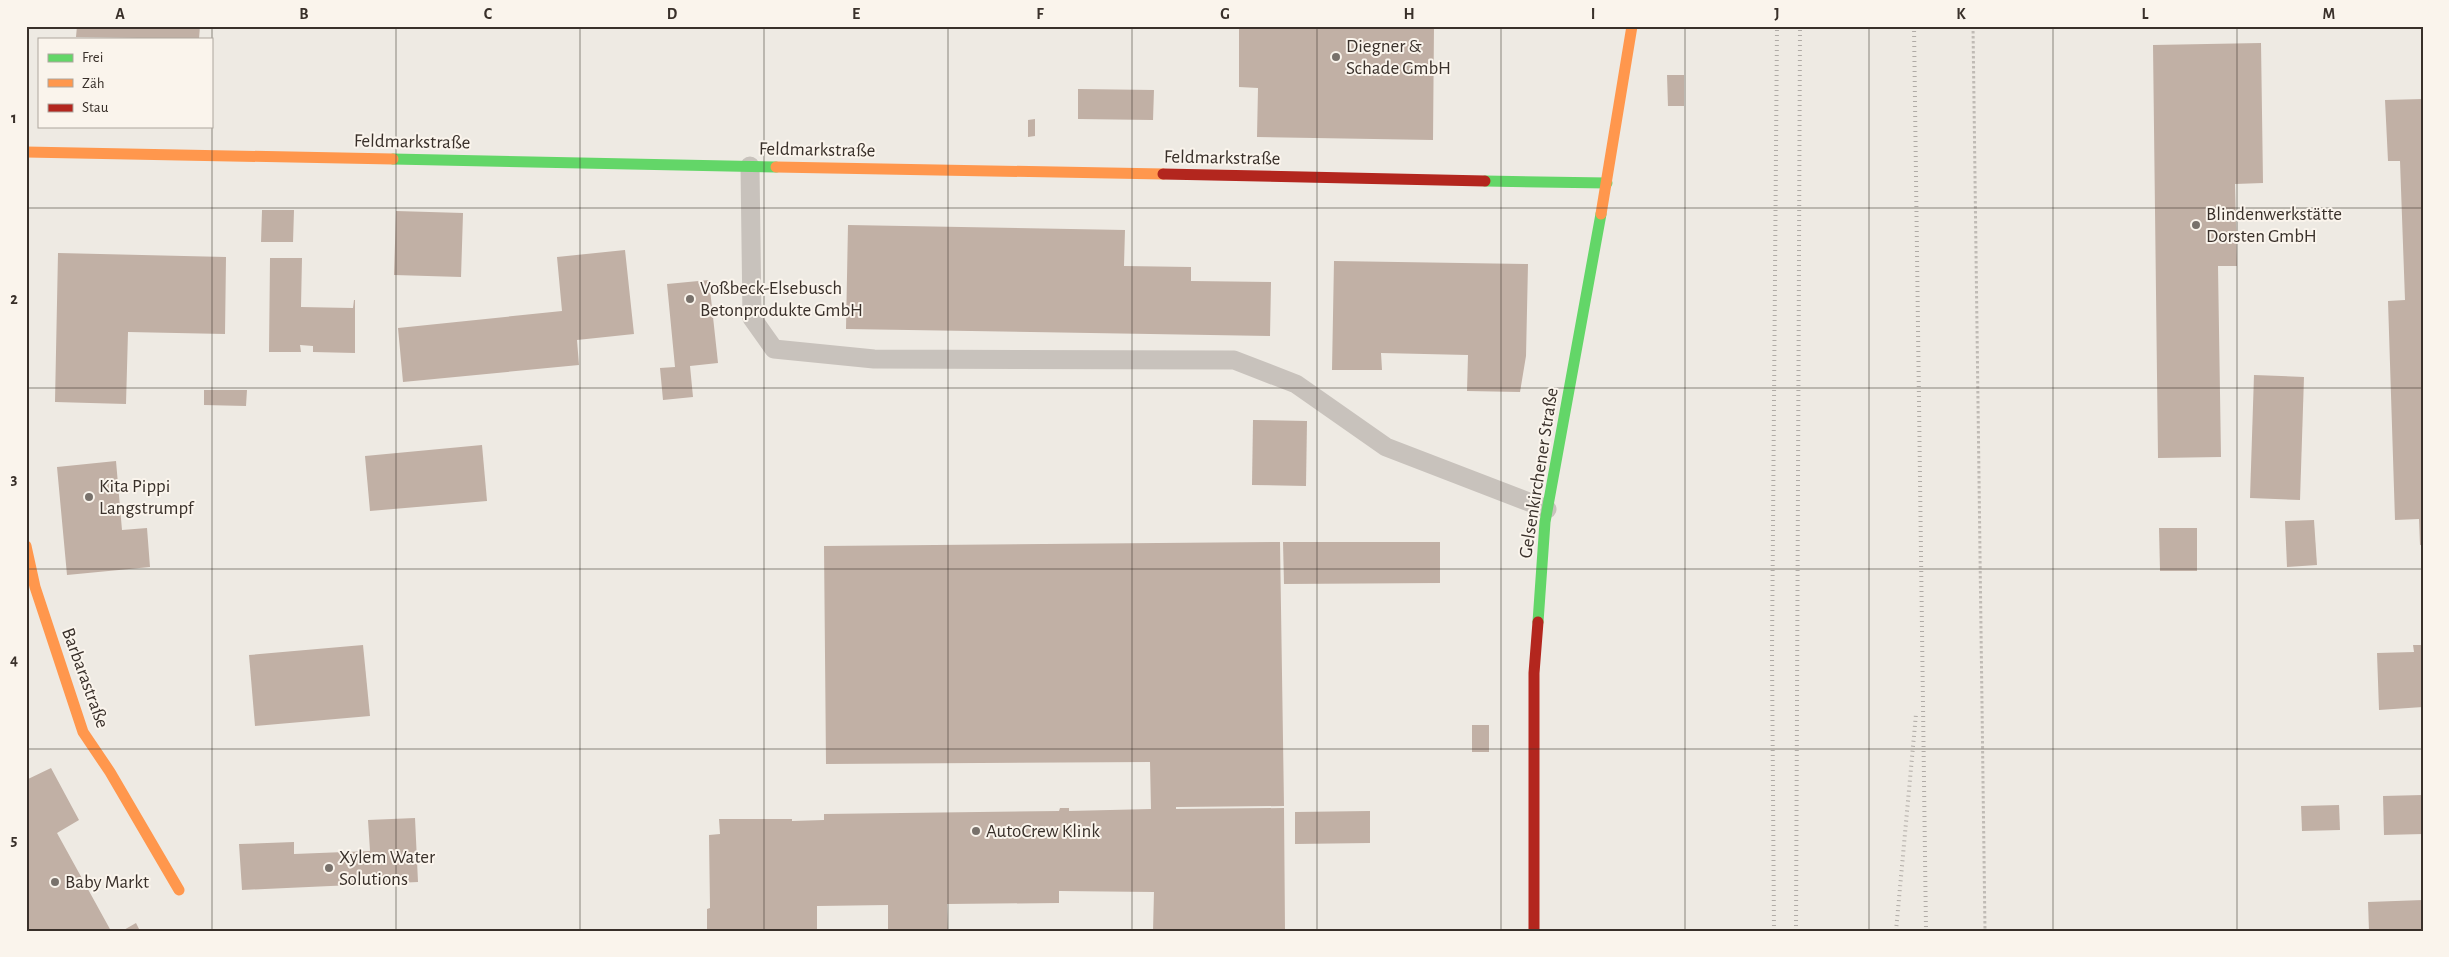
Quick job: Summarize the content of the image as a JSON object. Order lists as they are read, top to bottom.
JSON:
{
  "streets": {
    "street": ["Feldmarkstraße", "Gelsenkirchener Straße", "Barbarastraße"]
  },
  "crossings": [
    ["Feldmarkstraße", "Gelsenkirchener Straße"]
  ],
  "places": [
    "Diegner & Schade GmbH",
    "Blindenwerkstätte Dorsten GmbH",
    "Voßbeck-Elsebusch Betonprodukte GmbH",
    "Kita Pippi Langstrumpf",
    "AutoCrew Klink",
    "Xylem Water Solutions",
    "Baby Markt"
  ],
  "legend": ["Frei", "Zäh", "Stau"],
  "grid": {
    "columns": [
      "A",
      "B",
      "C",
      "D",
      "E",
      "F",
      "G",
      "H",
      "I",
      "J",
      "K",
      "L",
      "M"
    ],
    "rows": [
      "1",
      "2",
      "3",
      "4",
      "5"
    ]
  }
}
